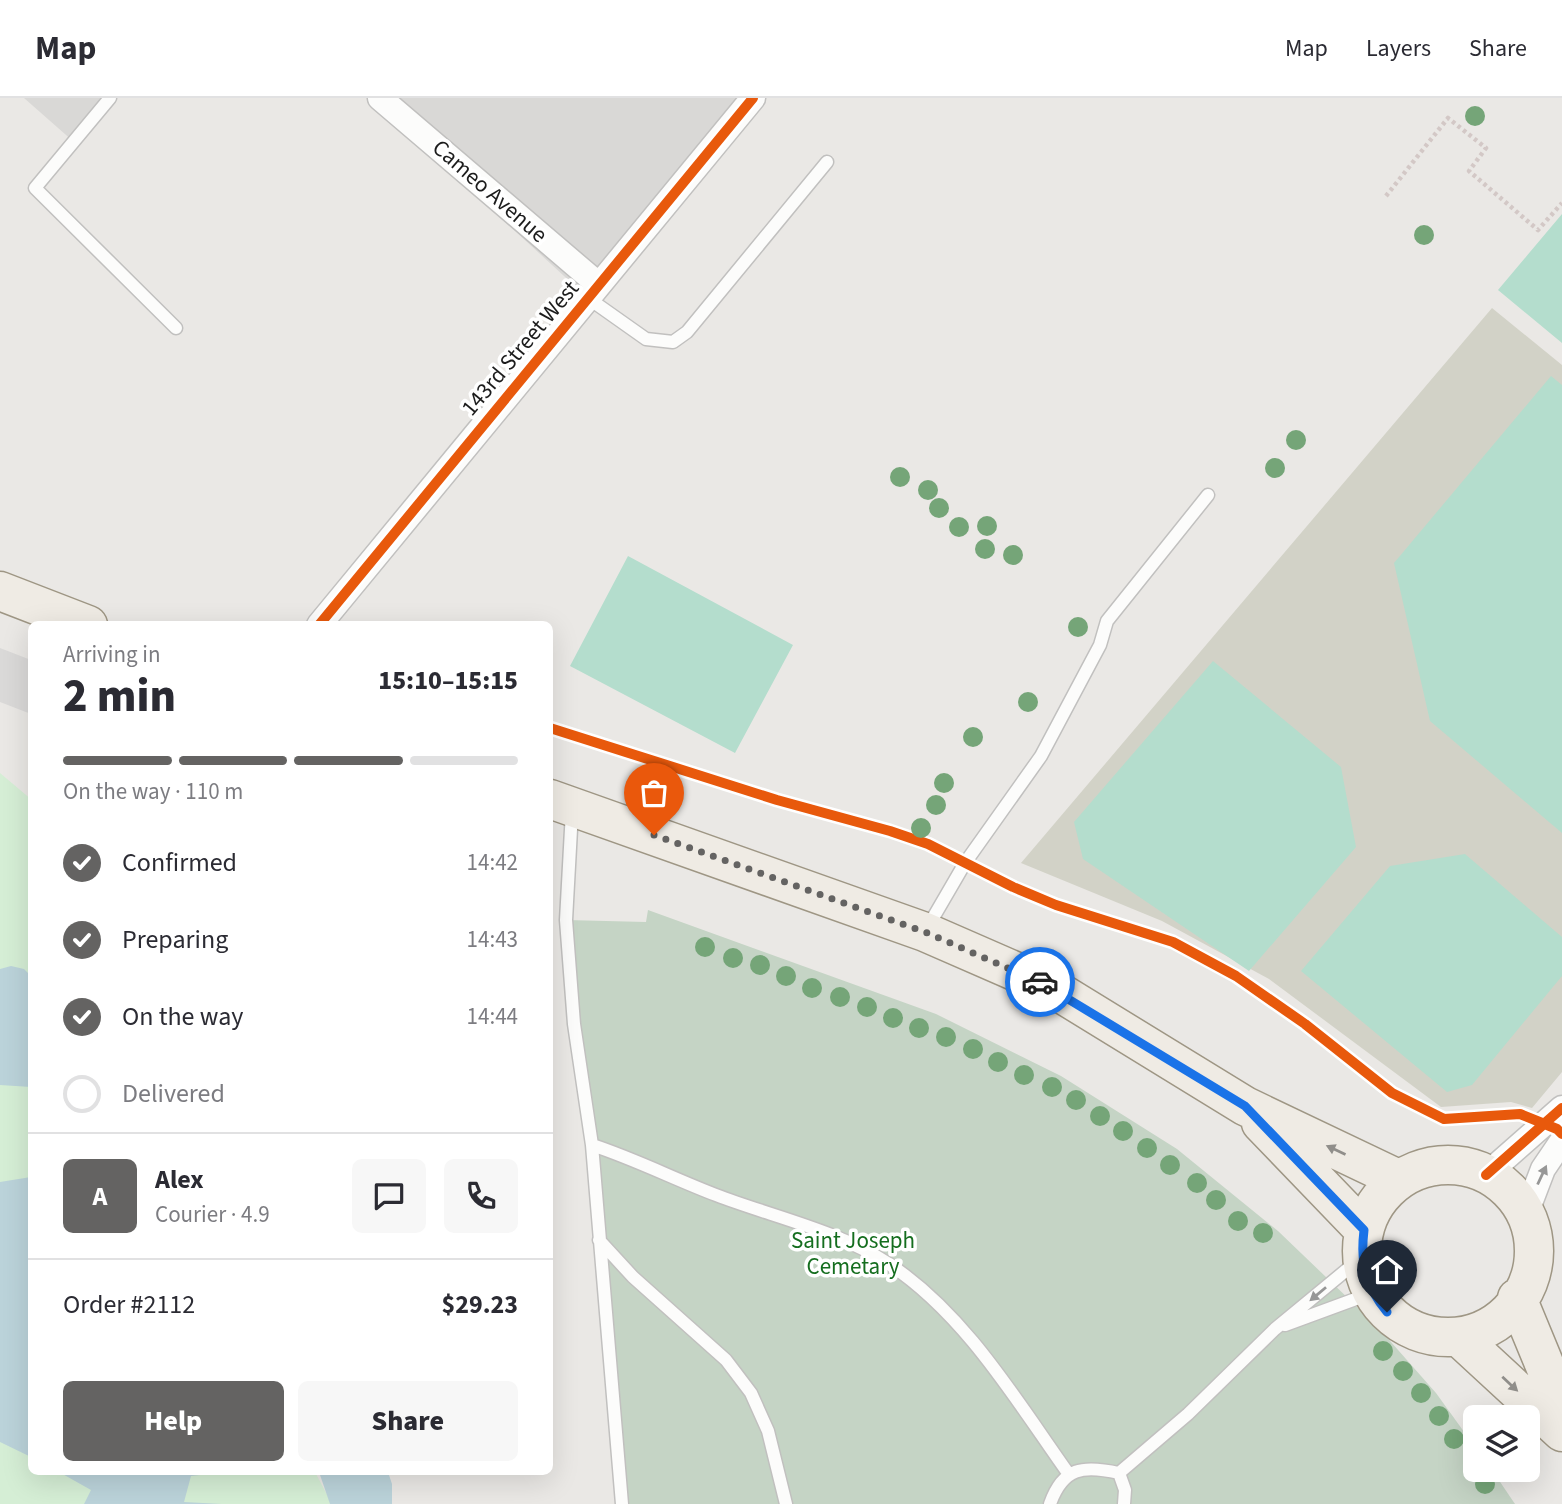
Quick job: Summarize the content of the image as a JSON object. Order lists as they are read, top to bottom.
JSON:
{
  "streets": {
    "street": ["Cameo Avenue", "143rd Street West"]
  },
  "crossings": [
    ["Cameo Avenue", "143rd Street West"]
  ],
  "parks": ["Saint Joseph Cemetary"],
  "page": {
    "header": "Map",
    "nav": ["Map", "Layers", "Share"],
    "heading": ["2 min", "Arriving in", "15:10–15:15"],
    "panel": [
      "Alex",
      "Courier · 4.9",
      "Order #2112",
      "$29.23"
    ],
    "bar": "On the way · 110 m",
    "list": [
      ["Confirmed", "14:42"],
      ["Preparing", "14:43"],
      ["On the way", "14:44"],
      "Delivered"
    ],
    "round": "A",
    "buttons": ["Help", "Share"]
  }
}
